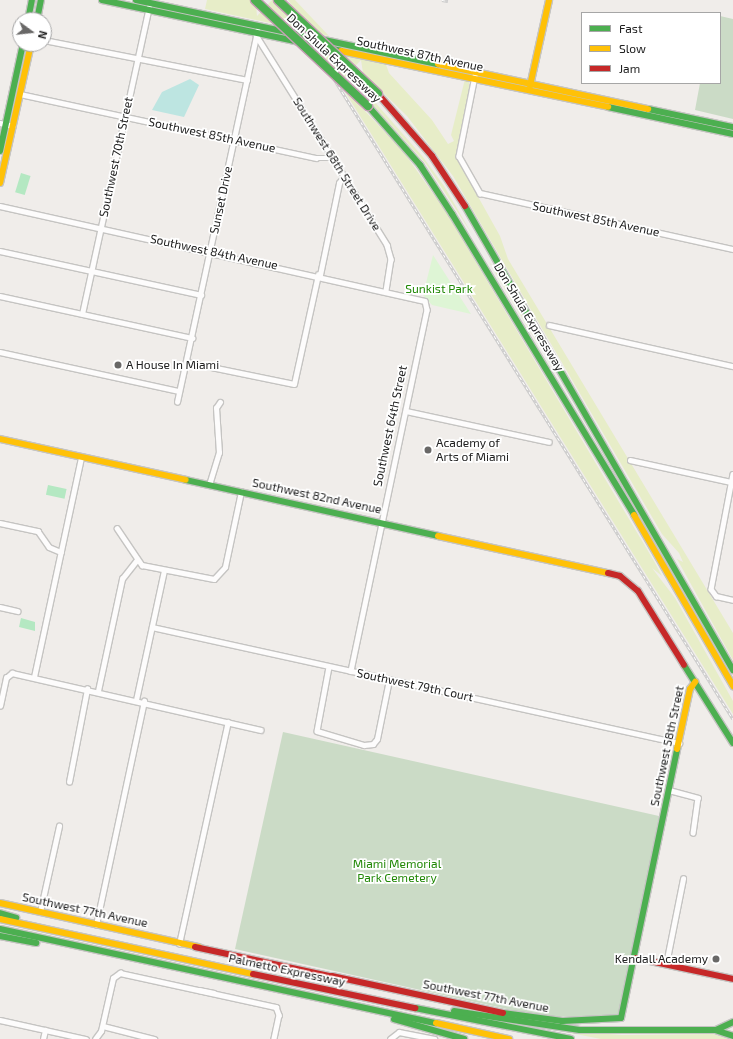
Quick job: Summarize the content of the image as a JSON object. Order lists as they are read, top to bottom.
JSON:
{
  "streets": {
    "main road": [
      "Southwest 87th Avenue",
      "Don Shula Expressway",
      "Southwest 82nd Avenue",
      "Southwest 58th Street",
      "Southwest 77th Avenue",
      "Palmetto Expressway"
    ],
    "street": [
      "Southwest 85th Avenue",
      "Southwest 70th Street",
      "Southwest 68th Street Drive",
      "Sunset Drive",
      "Southwest 84th Avenue",
      "Southwest 64th Street",
      "Southwest 79th Court"
    ]
  },
  "crossings": [
    ["Southwest 87th Avenue", "Southwest 85th Avenue"],
    ["Southwest 87th Avenue", "Southwest 70th Street"],
    ["Southwest 87th Avenue", "Southwest 68th Street Drive"],
    ["Southwest 87th Avenue", "Sunset Drive"],
    ["Southwest 85th Avenue", "Southwest 70th Street"],
    ["Southwest 85th Avenue", "Southwest 68th Street Drive"],
    ["Southwest 85th Avenue", "Sunset Drive"],
    ["Southwest 70th Street", "Southwest 84th Avenue"],
    ["Southwest 68th Street Drive", "Sunset Drive"],
    ["Southwest 68th Street Drive", "Southwest 84th Avenue"],
    ["Sunset Drive", "Southwest 84th Avenue"],
    ["Southwest 84th Avenue", "Southwest 64th Street"],
    ["Southwest 64th Street", "Southwest 82nd Avenue"],
    ["Southwest 64th Street", "Southwest 79th Court"],
    ["Southwest 82nd Avenue", "Southwest 58th Street"],
    ["Southwest 79th Court", "Southwest 58th Street"],
    ["Southwest 58th Street", "Southwest 77th Avenue"]
  ],
  "parks": ["Sunkist Park", "Miami Memorial Park Cemetery"],
  "places": ["A House In Miami", "Academy of Arts of Miami", "Kendall Academy"],
  "legend": ["Fast", "Slow", "Jam"],
  "north": "right"
}
